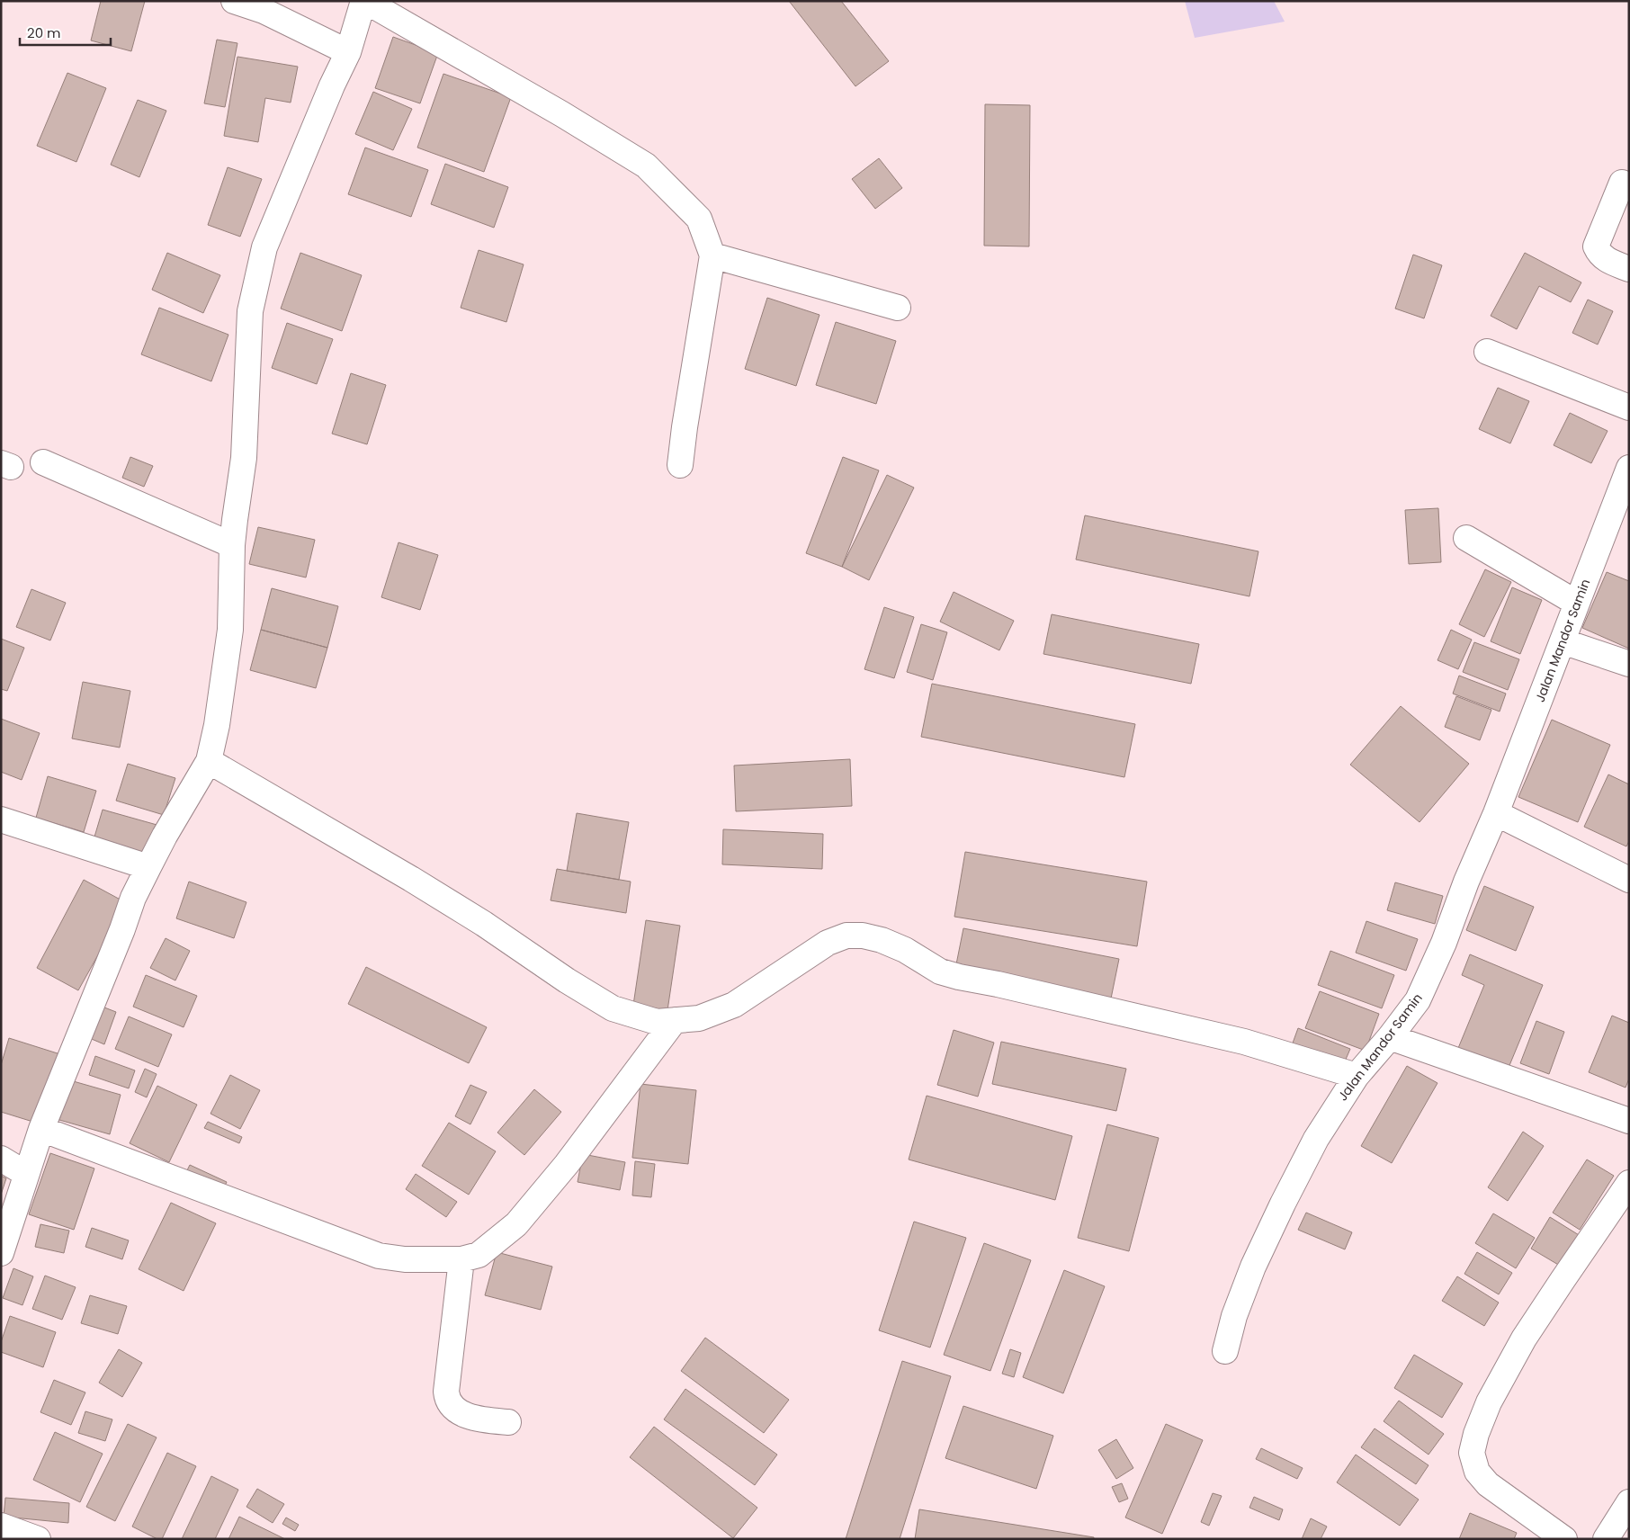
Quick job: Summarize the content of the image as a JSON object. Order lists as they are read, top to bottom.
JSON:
{
  "streets": {
    "street": ["Jalan Mandor Samin"]
  },
  "scale_bar": "20 m"
}
